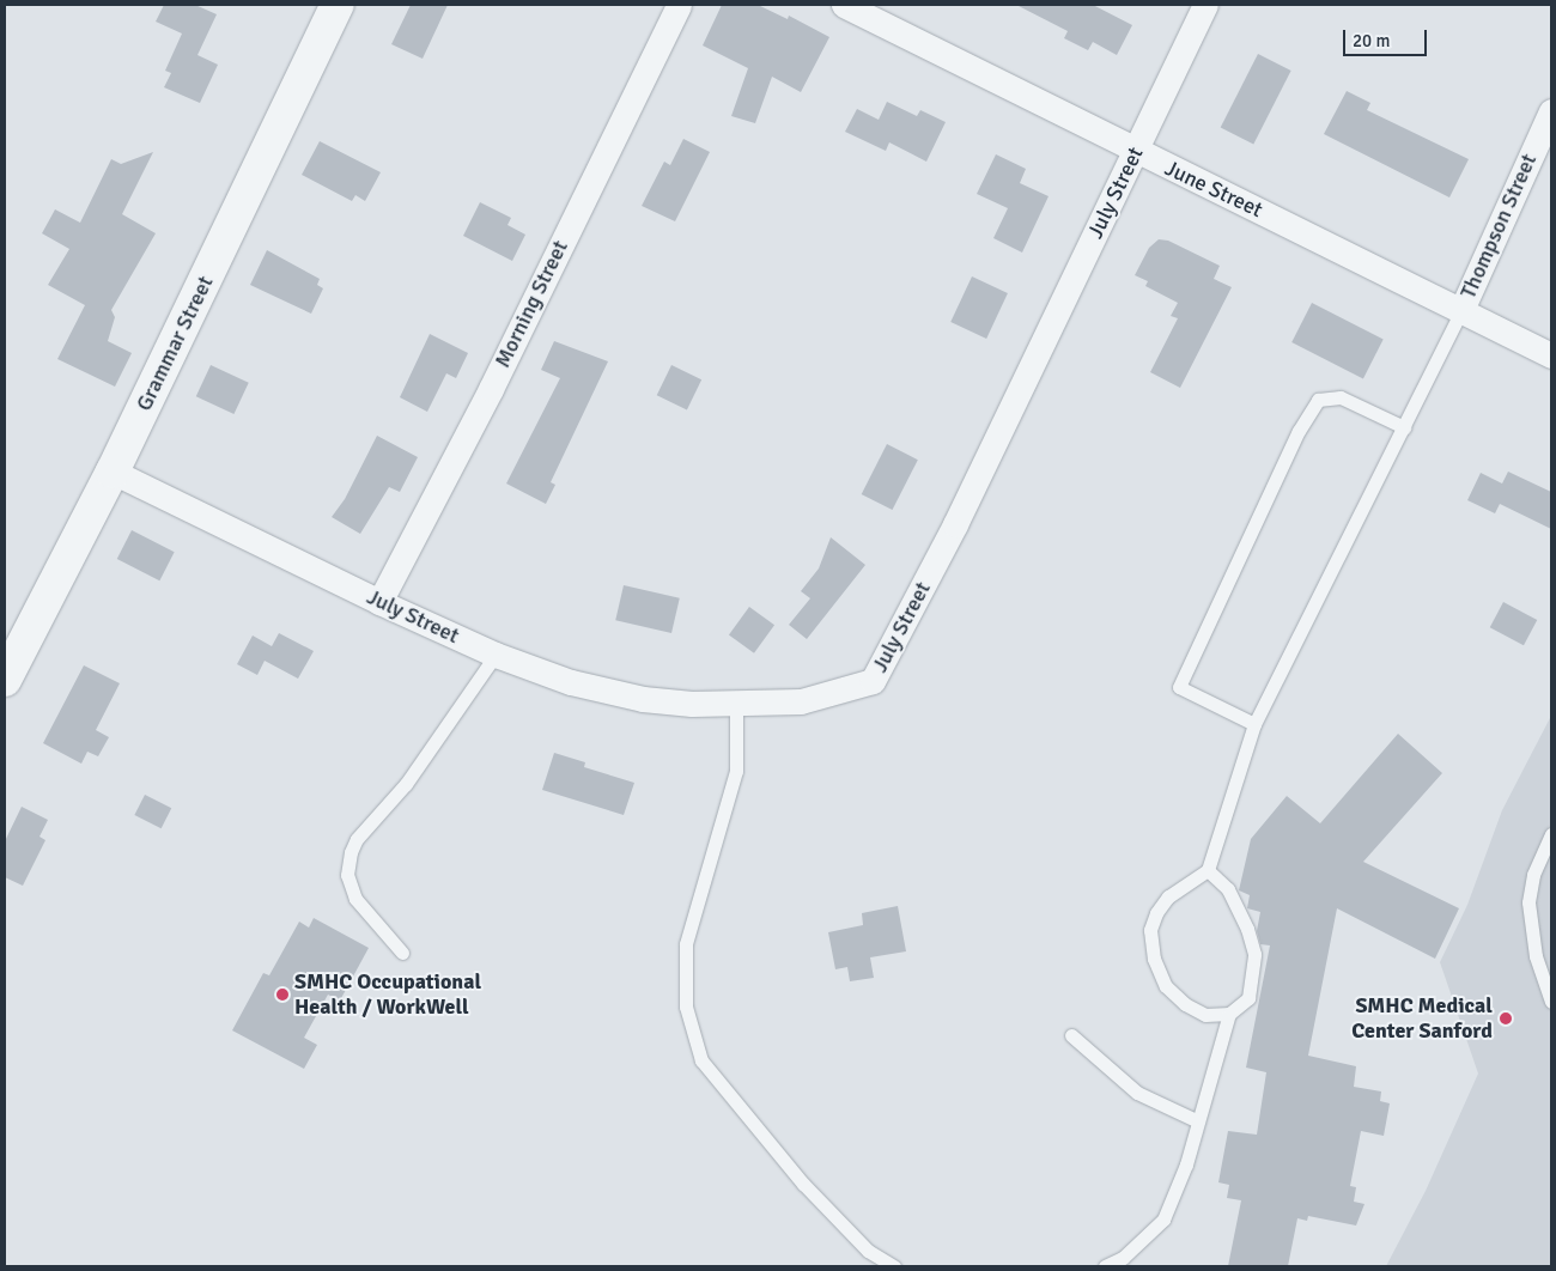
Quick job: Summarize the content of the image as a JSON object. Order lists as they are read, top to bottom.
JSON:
{
  "streets": {
    "street": [
      "June Street",
      "July Street",
      "Thompson Street",
      "Morning Street",
      "Grammar Street"
    ]
  },
  "crossings": [
    ["June Street", "July Street"],
    ["June Street", "Thompson Street"],
    ["July Street", "Morning Street"],
    ["July Street", "Grammar Street"]
  ],
  "places": ["SMHC Occupational Health / WorkWell", "SMHC Medical Center Sanford"],
  "scale_bar": "20 m"
}
